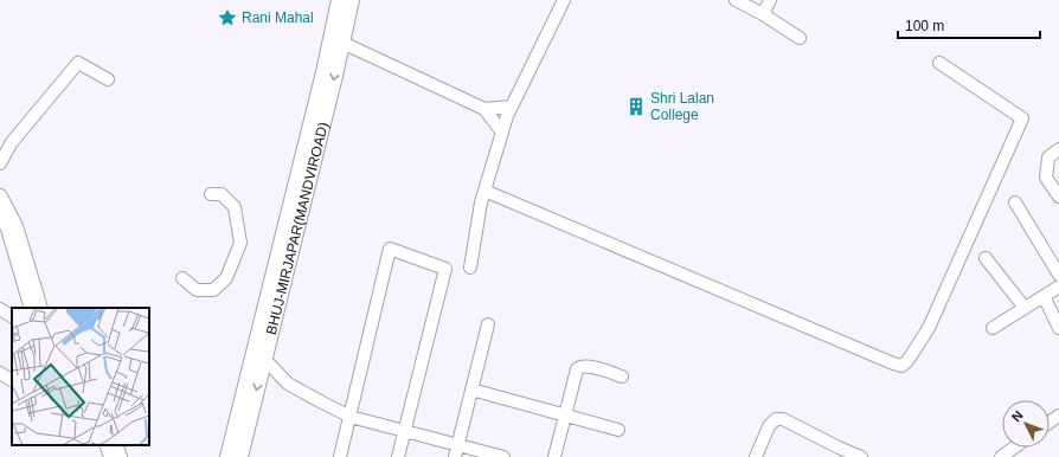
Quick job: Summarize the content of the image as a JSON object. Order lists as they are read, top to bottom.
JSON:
{
  "streets": {
    "main road": ["BHUJ-MIRJAPAR(MANDVIROAD)"]
  },
  "places": {
    "place": ["Rani Mahal"],
    "building": ["Shri Lalan College"]
  },
  "scale_bar": "100 m",
  "north": "top left"
}
